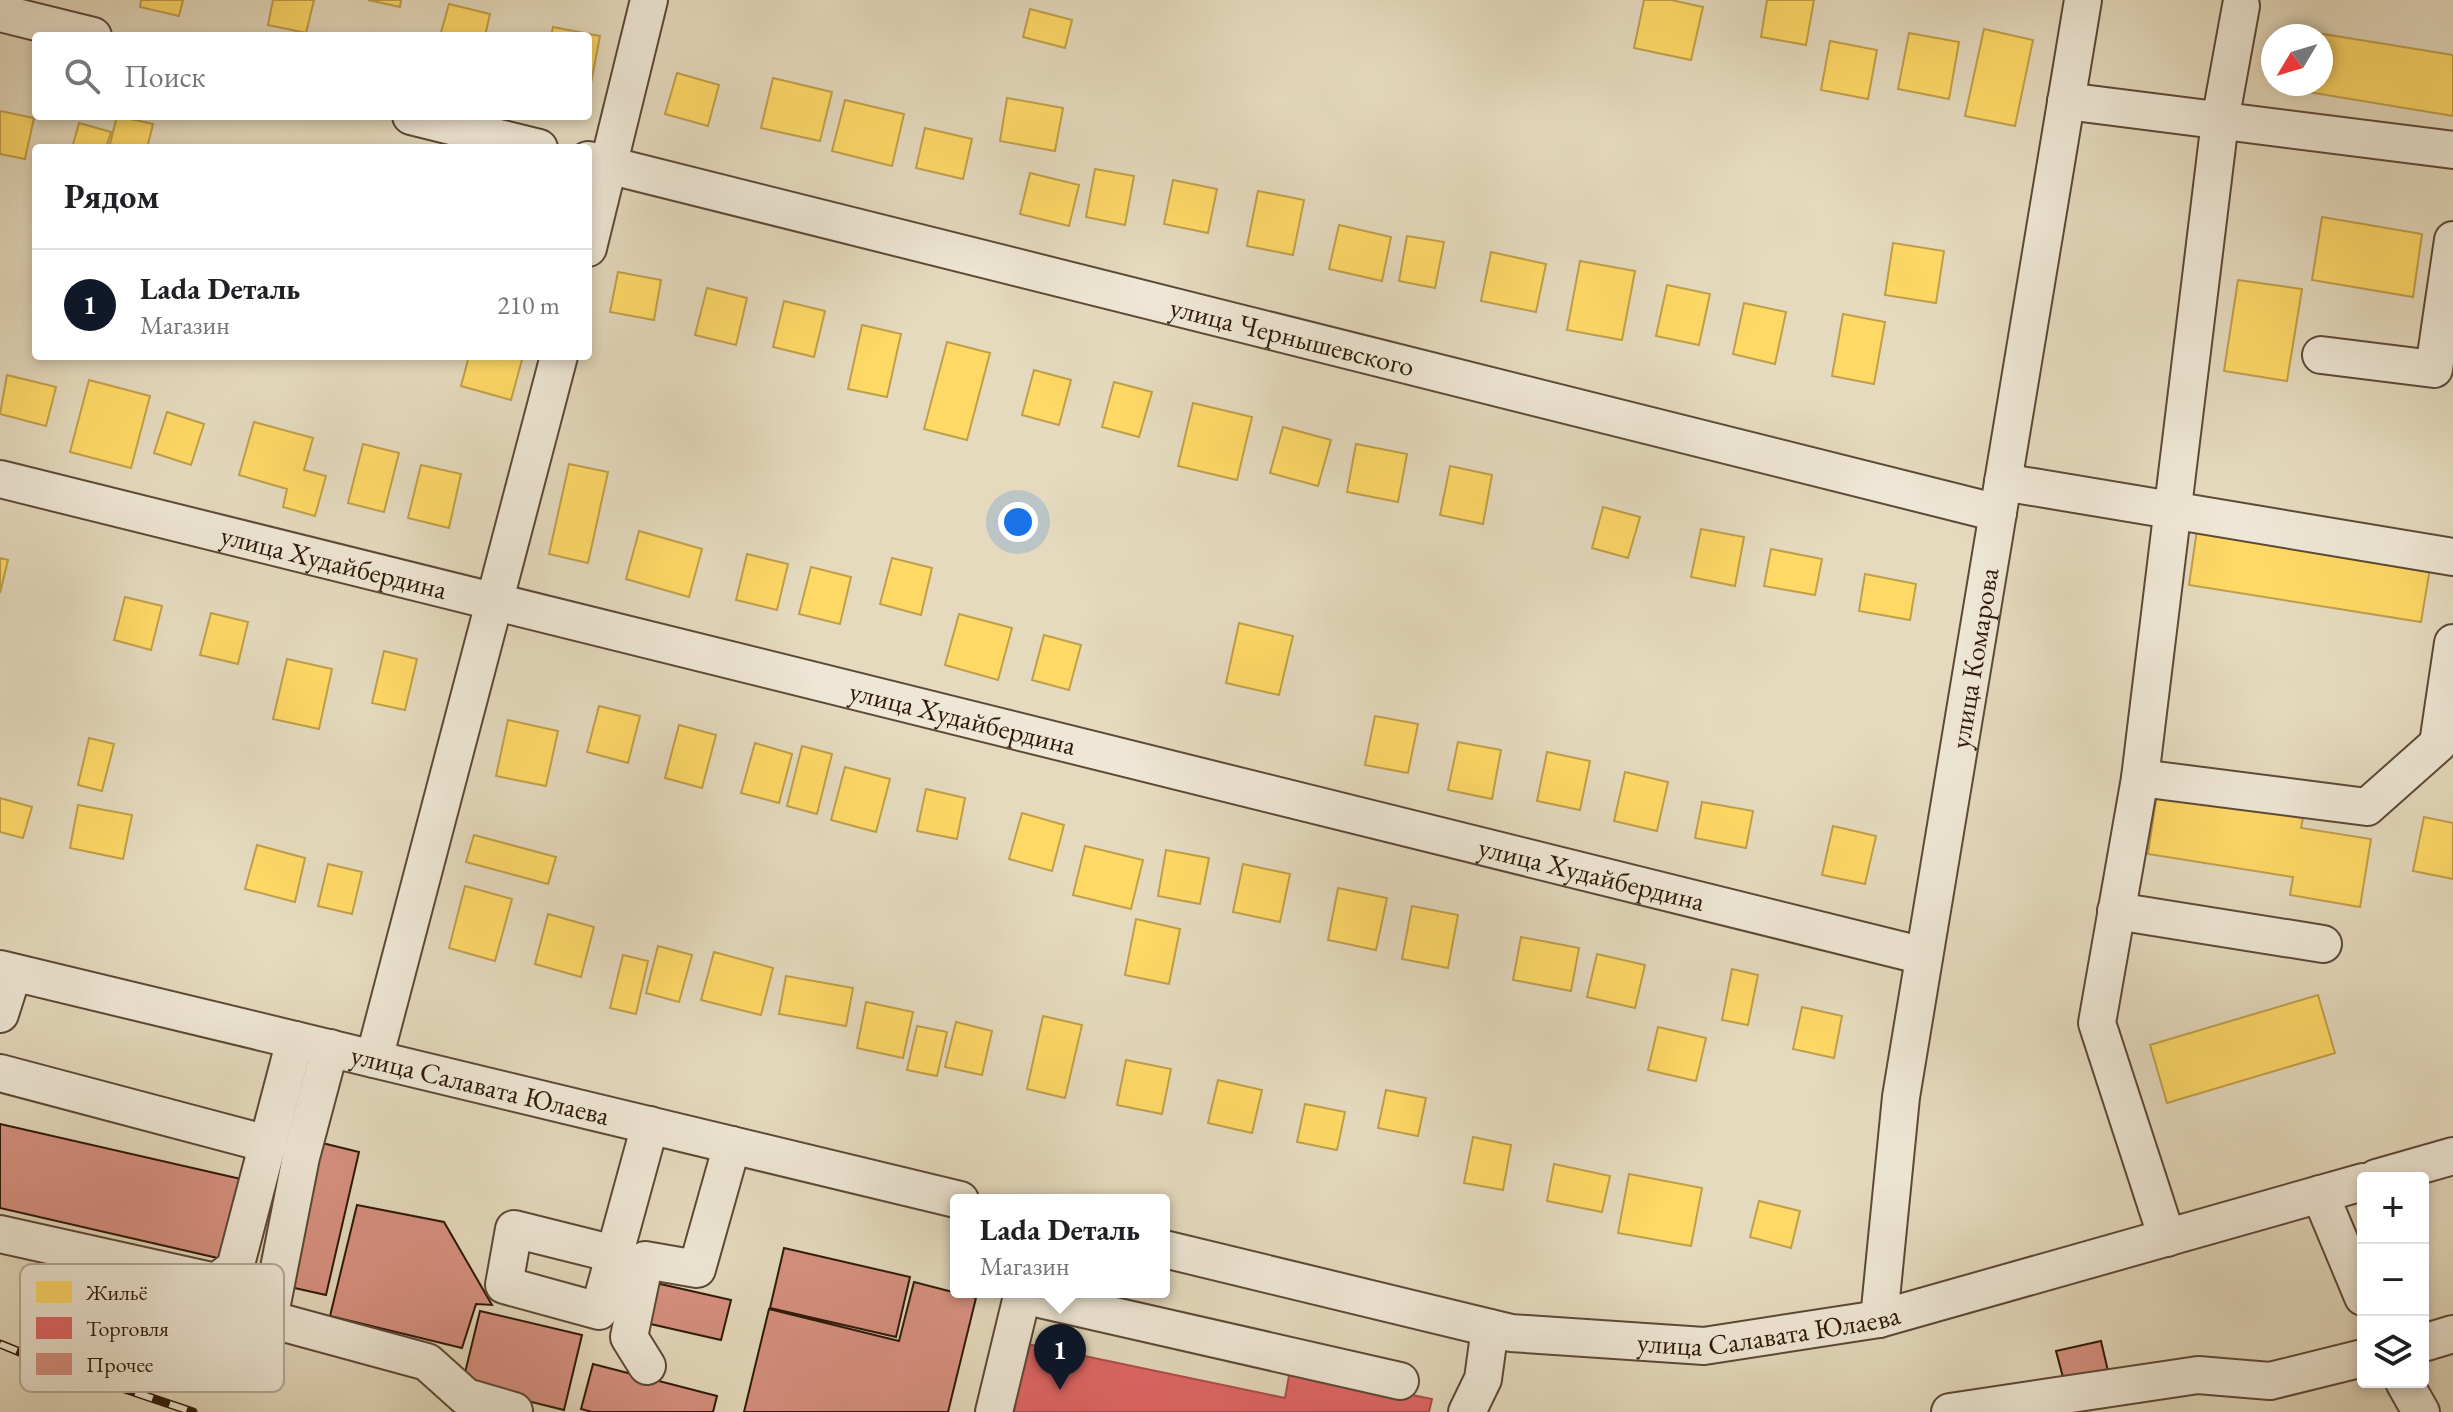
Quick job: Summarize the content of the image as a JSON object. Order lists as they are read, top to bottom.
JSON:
{
  "streets": {
    "street": [
      "улица Чернышевского",
      "улица Худайбердина",
      "улица Комарова",
      "улица Салавата Юлаева"
    ]
  },
  "crossings": [
    ["улица Чернышевского", "улица Комарова"],
    ["улица Худайбердина", "улица Комарова"],
    ["улица Комарова", "улица Салавата Юлаева"]
  ],
  "legend": ["Жильё", "Торговля", "Прочее"],
  "north": "bottom left",
  "page": {
    "search": "Поиск",
    "heading": "Рядом",
    "list": [
      {
        "mark": "1",
        "name": "Lada Dеталь",
        "note": "Магазин",
        "value": "210 m"
      }
    ],
    "map_buttons": ["+", "−"],
    "popup": ["Lada Dеталь", "Магазин"],
    "pins": "1"
  }
}
